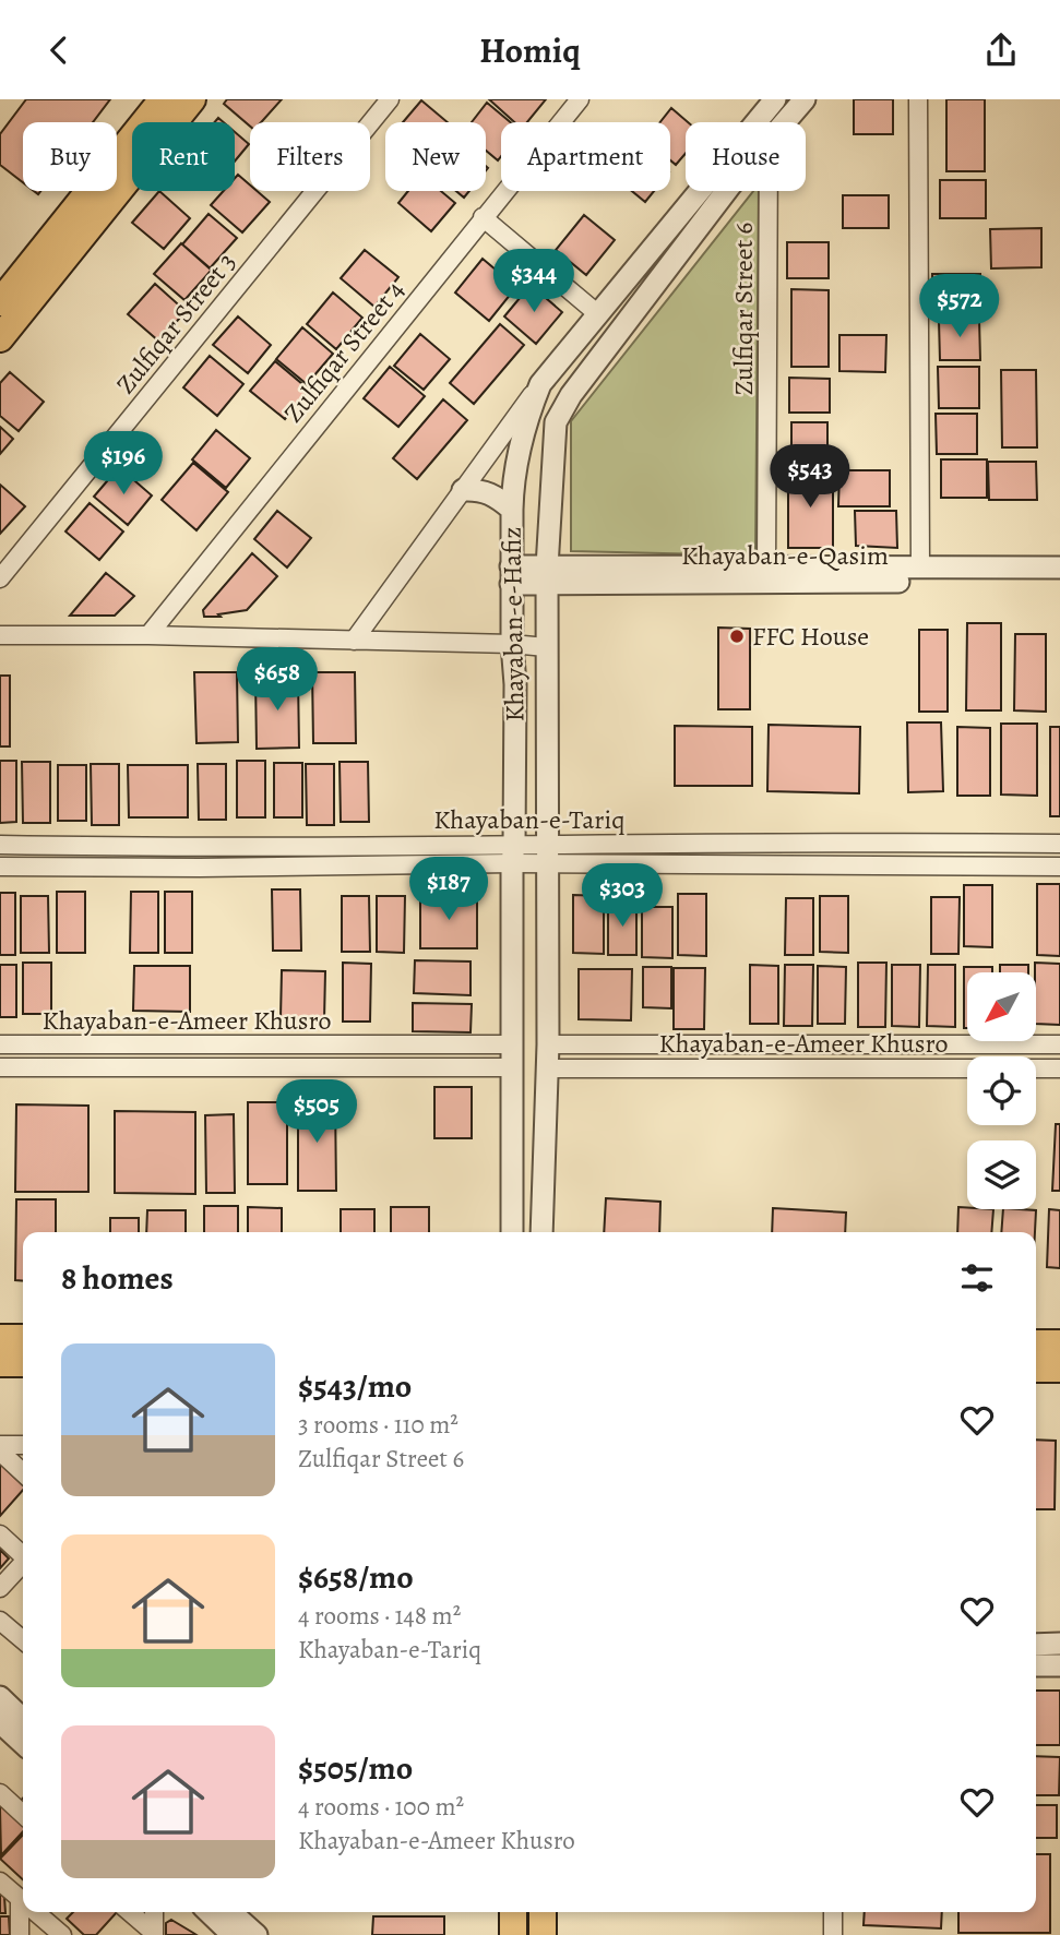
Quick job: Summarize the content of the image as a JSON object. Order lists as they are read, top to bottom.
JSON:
{
  "streets": {
    "street": [
      "Zulfiqar Street 6",
      "Zulfiqar Street 3",
      "Zulfiqar Street 4",
      "Khayaban-e-Qasim",
      "Khayaban-e-Hafiz",
      "Khayaban-e-Tariq",
      "Khayaban-e-Ameer Khusro"
    ]
  },
  "crossings": [
    ["Zulfiqar Street 6", "Khayaban-e-Qasim"],
    ["Khayaban-e-Qasim", "Khayaban-e-Hafiz"],
    ["Khayaban-e-Hafiz", "Khayaban-e-Tariq"],
    ["Khayaban-e-Hafiz", "Khayaban-e-Ameer Khusro"]
  ],
  "places": ["FFC House"],
  "north": "bottom left",
  "page": {
    "header": "Homiq",
    "chip": [
      "Buy",
      "Rent",
      "Filters",
      "New",
      "Apartment",
      "House"
    ],
    "price": [
      "$344",
      "$572",
      "$196",
      "$543",
      "$658",
      "$187",
      "$303",
      "$505"
    ],
    "heading": "8 homes",
    "list": [
      {
        "name": "$543/mo",
        "note": "3 rooms · 110 m² · Zulfiqar Street 6"
      },
      {
        "name": "$658/mo",
        "note": "4 rooms · 148 m² · Khayaban-e-Tariq"
      },
      {
        "name": "$505/mo",
        "note": "4 rooms · 100 m² · Khayaban-e-Ameer Khusro"
      }
    ]
  }
}
